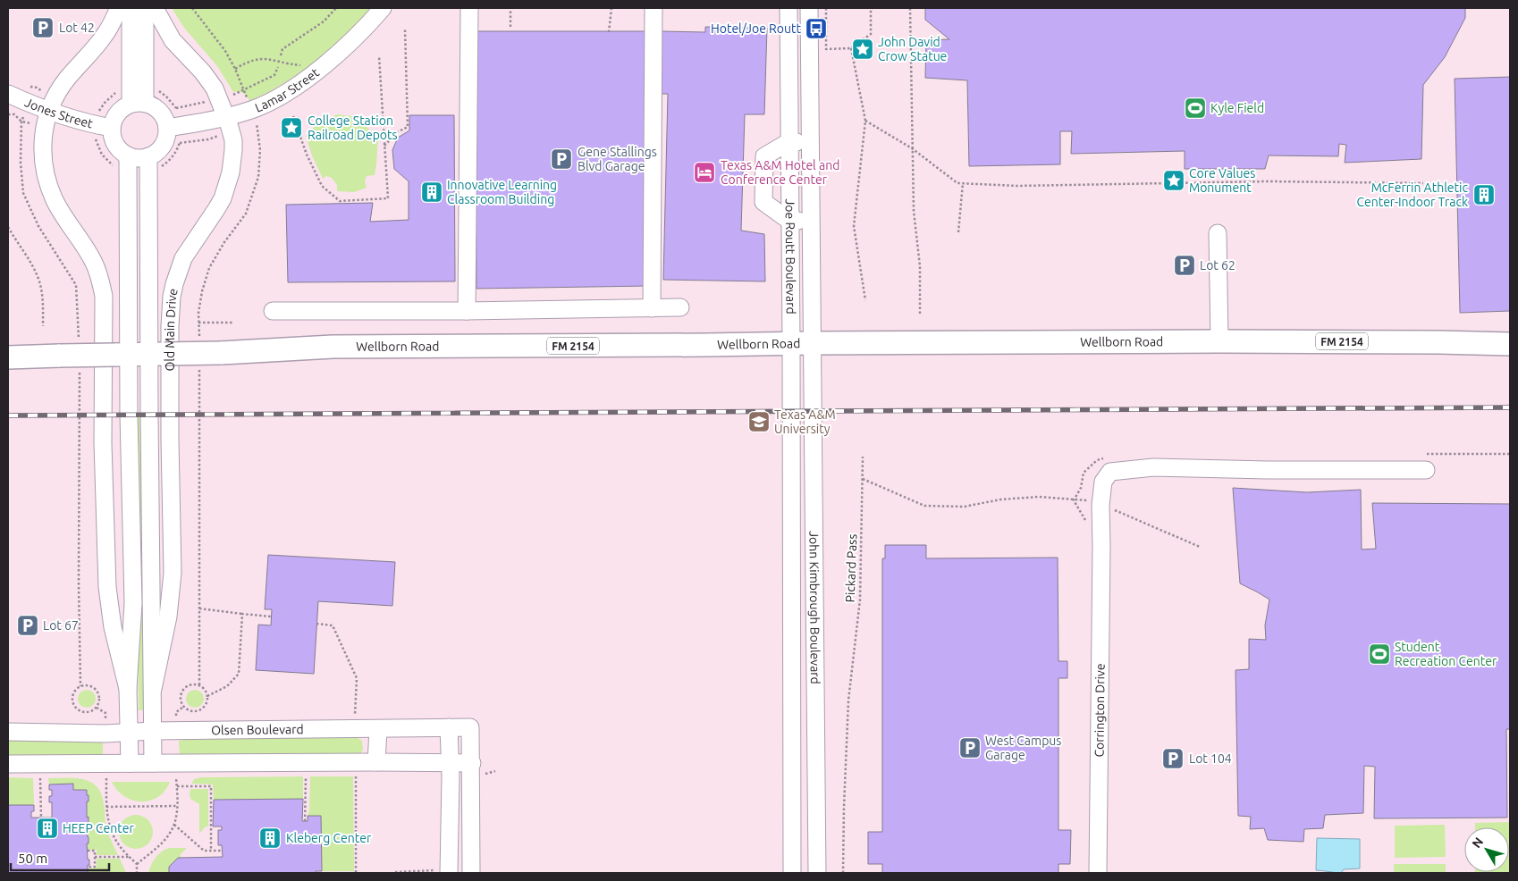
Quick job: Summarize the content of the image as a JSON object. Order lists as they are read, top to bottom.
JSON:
{
  "streets": {
    "main road": ["FM 2154", "Wellborn Road"],
    "street": [
      "Lamar Street",
      "Jones Street",
      "Joe Routt Boulevard",
      "Old Main Drive",
      "John Kimbrough Boulevard",
      "Corrington Drive",
      "Olsen Boulevard"
    ],
    "path": ["Pickard Pass"]
  },
  "crossings": [
    ["Lamar Street", "Jones Street"],
    ["Lamar Street", "Old Main Drive"],
    ["Jones Street", "Old Main Drive"],
    ["Joe Routt Boulevard", "Wellborn Road"],
    ["Joe Routt Boulevard", "John Kimbrough Boulevard"],
    ["Old Main Drive", "Wellborn Road"],
    ["Old Main Drive", "Olsen Boulevard"],
    ["Wellborn Road", "John Kimbrough Boulevard"]
  ],
  "places": {
    "parking": [
      "Lot 42",
      "Gene Stallings Blvd Garage",
      "Lot 62",
      "Lot 67",
      "West Campus Garage",
      "Lot 104"
    ],
    "bus stop": ["Hotel/Joe Routt"],
    "place": ["John David Crow Statue", "College Station Railroad Depots", "Core Values Monument"],
    "sports": ["Kyle Field", "Student Recreation Center"],
    "hotel": ["Texas A&M Hotel and Conference Center"],
    "building": [
      "Innovative Learning Classroom Building",
      "McFerrin Athletic Center-Indoor Track",
      "HEEP Center",
      "Kleberg Center"
    ],
    "school or university": ["Texas A&M University"]
  },
  "scale_bar": "50 m",
  "north": "top left"
}
